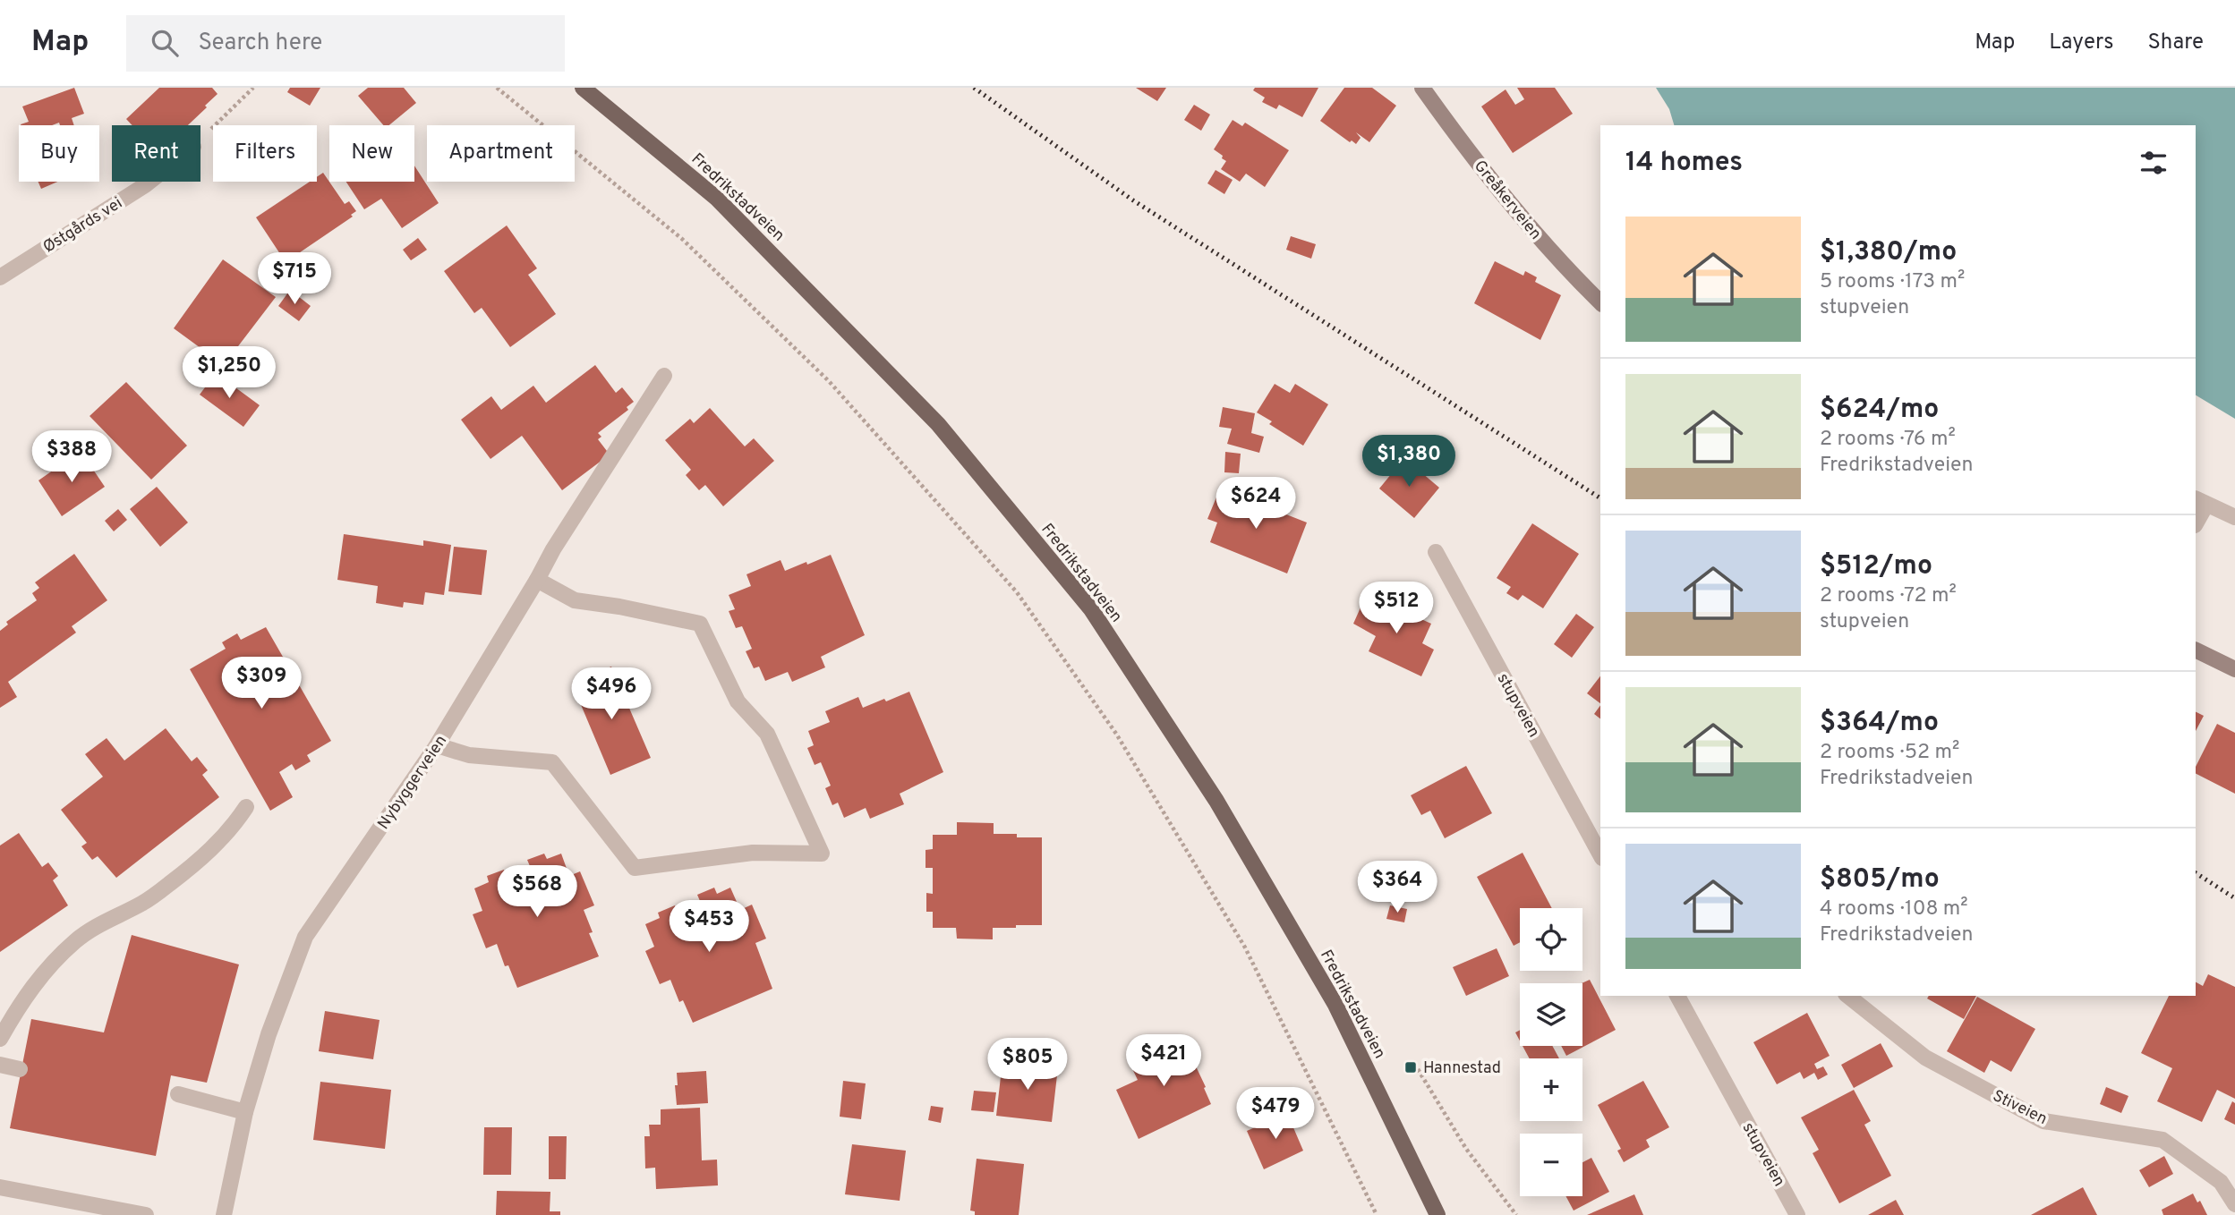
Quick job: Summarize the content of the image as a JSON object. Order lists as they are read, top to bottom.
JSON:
{
  "streets": {
    "main road": ["Fredrikstadveien", "Greåkerveien"],
    "street": [
      "Østgårds vei",
      "stupveien",
      "Nybyggerveien",
      "Stiveien"
    ]
  },
  "places": {
    "transit": ["Hannestad"]
  },
  "page": {
    "header": "Map",
    "search": "Search here",
    "nav": ["Map", "Layers", "Share"],
    "chip": [
      "Buy",
      "Rent",
      "Filters",
      "New",
      "Apartment"
    ],
    "heading": "14 homes",
    "list": [
      {
        "name": "$1,380/mo",
        "note": "5 rooms · 173 m² · stupveien"
      },
      {
        "name": "$624/mo",
        "note": "2 rooms · 76 m² · Fredrikstadveien"
      },
      {
        "name": "$512/mo",
        "note": "2 rooms · 72 m² · stupveien"
      },
      {
        "name": "$364/mo",
        "note": "2 rooms · 52 m² · Fredrikstadveien"
      },
      {
        "name": "$805/mo",
        "note": "4 rooms · 108 m² · Fredrikstadveien"
      }
    ],
    "price": [
      "$715",
      "$1,250",
      "$388",
      "$1,380",
      "$624",
      "$512",
      "$309",
      "$496",
      "$364",
      "$568",
      "$453",
      "$421",
      "$805",
      "$479"
    ],
    "map_buttons": ["+", "−"]
  }
}
